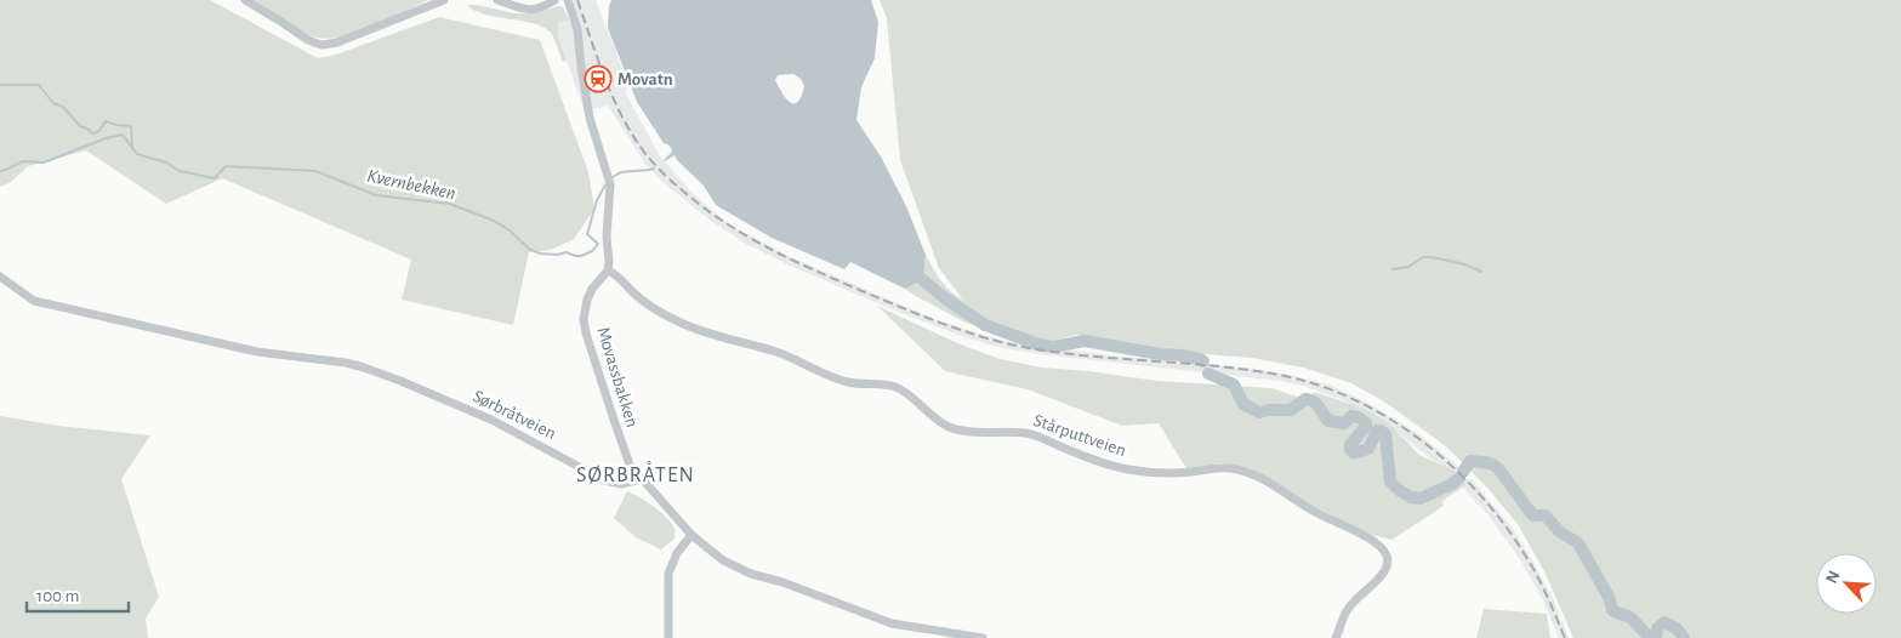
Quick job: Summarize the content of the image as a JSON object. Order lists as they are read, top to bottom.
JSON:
{
  "streets": {
    "street": ["Movassbakken", "Sørbråtveien", "Stårputtveien"]
  },
  "crossings": [
    ["Movassbakken", "Sørbråtveien"],
    ["Movassbakken", "Stårputtveien"]
  ],
  "districts": ["SØRBRÅTEN"],
  "water": ["Kvernbekken"],
  "places": {
    "station": ["Movatn"]
  },
  "scale_bar": "100 m",
  "north": "top left"
}
